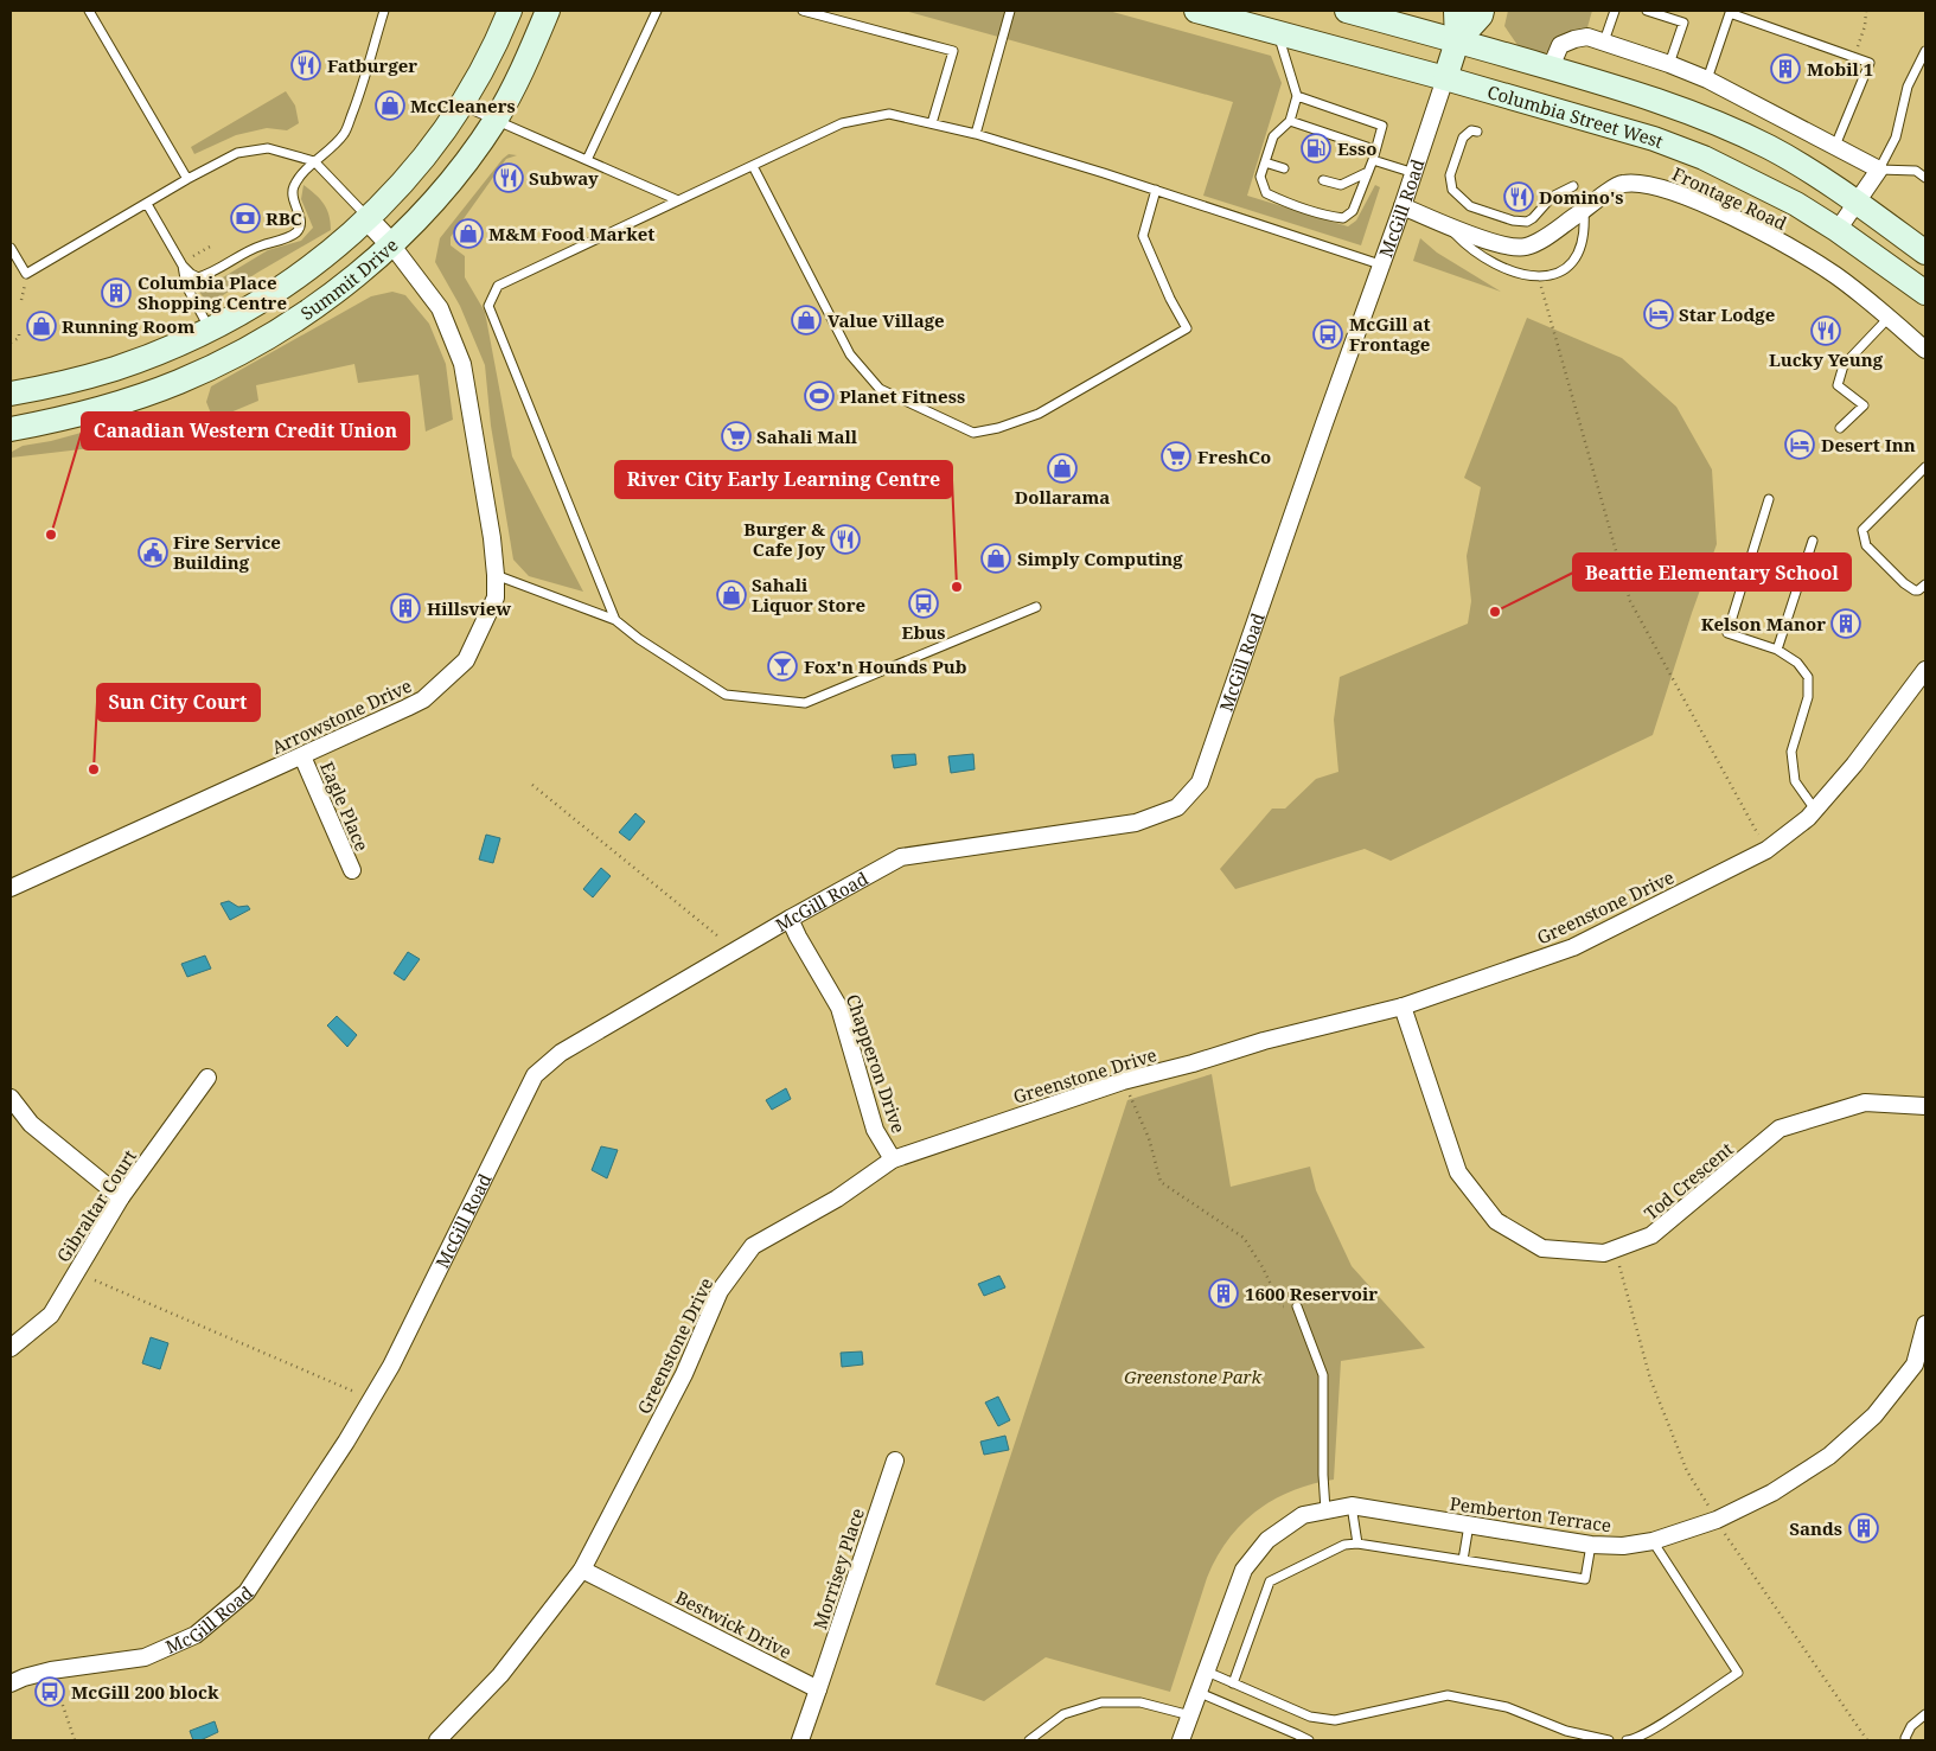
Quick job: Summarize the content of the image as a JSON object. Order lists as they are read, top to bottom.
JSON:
{
  "streets": {
    "main road": ["Columbia Street West", "McGill Road", "Summit Drive"],
    "street": [
      "Frontage Road",
      "Arrowstone Drive",
      "Eagle Place",
      "Greenstone Drive",
      "Chapperon Drive",
      "Tod Crescent",
      "Gibraltar Court",
      "Pemberton Terrace",
      "Morrisey Place",
      "Bestwick Drive"
    ]
  },
  "crossings": [
    ["Columbia Street West", "McGill Road"],
    ["Frontage Road", "McGill Road"],
    ["McGill Road", "Chapperon Drive"],
    ["Summit Drive", "Arrowstone Drive"],
    ["Arrowstone Drive", "Eagle Place"],
    ["Greenstone Drive", "Chapperon Drive"],
    ["Greenstone Drive", "Tod Crescent"],
    ["Greenstone Drive", "Bestwick Drive"],
    ["Morrisey Place", "Bestwick Drive"]
  ],
  "parks": ["Greenstone Park"],
  "places": {
    "restaurant": [
      "Fatburger",
      "Subway",
      "Domino's",
      "Lucky Yeung",
      "Burger & Cafe Joy"
    ],
    "building": [
      "Mobil 1",
      "Columbia Place Shopping Centre",
      "Hillsview",
      "Kelson Manor",
      "1600 Reservoir",
      "Sands"
    ],
    "shop": [
      "McCleaners",
      "M&M Food Market",
      "Value Village",
      "Running Room",
      "Dollarama",
      "Simply Computing",
      "Sahali Liquor Store"
    ],
    "fuel station": ["Esso"],
    "bank": ["RBC"],
    "hotel": ["Star Lodge", "Desert Inn"],
    "bus stop": ["McGill at Frontage", "Ebus", "McGill 200 block"],
    "sports": ["Planet Fitness"],
    "supermarket": ["Sahali Mall", "FreshCo"],
    "other": [
      "Canadian Western Credit Union",
      "River City Early Learning Centre",
      "Beattie Elementary School",
      "Sun City Court"
    ],
    "public building": ["Fire Service Building"],
    "bar": ["Fox'n Hounds Pub"]
  }
}
